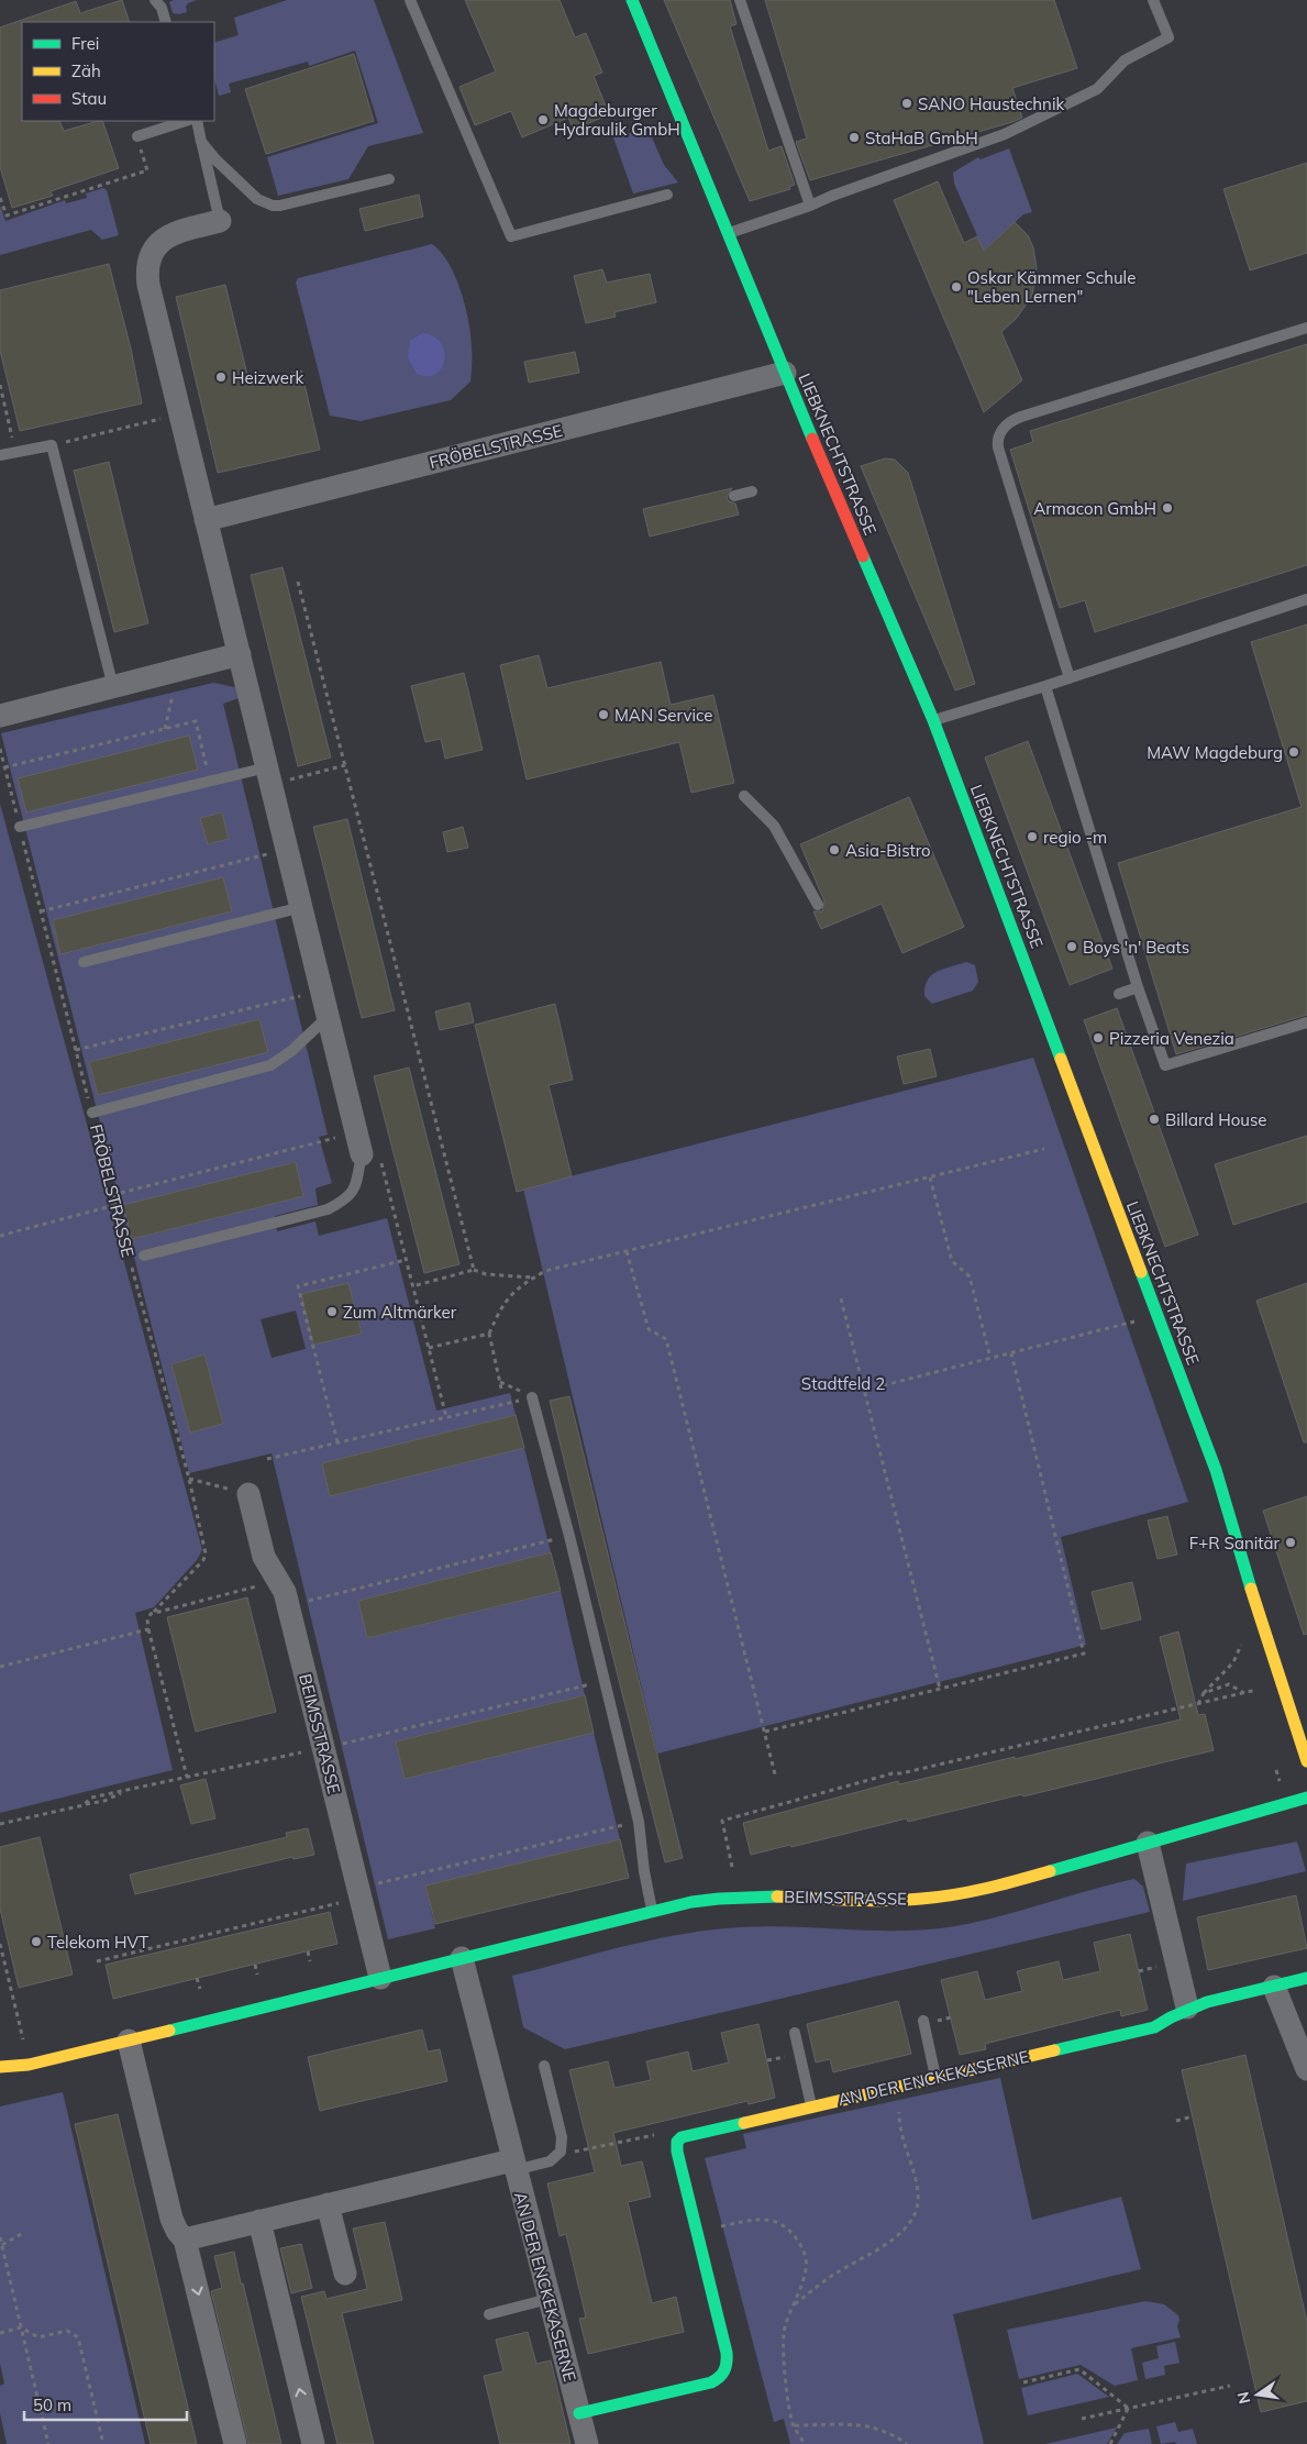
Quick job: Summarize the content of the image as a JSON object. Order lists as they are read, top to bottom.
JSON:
{
  "streets": {
    "street": [
      "FRÖBELSTRASSE",
      "LIEBKNECHTSTRASSE",
      "BEIMSSTRASSE",
      "AN DER ENCKEKASERNE"
    ]
  },
  "crossings": [
    ["FRÖBELSTRASSE", "LIEBKNECHTSTRASSE"],
    ["BEIMSSTRASSE", "AN DER ENCKEKASERNE"]
  ],
  "parks": ["Stadtfeld 2"],
  "places": [
    "SANO Haustechnik",
    "Magdeburger Hydraulik GmbH",
    "StaHaB GmbH",
    "Oskar Kämmer Schule \"Leben Lernen\"",
    "Heizwerk",
    "Armacon GmbH",
    "MAN Service",
    "MAW Magdeburg",
    "regio -m",
    "Asia-Bistro",
    "Boys 'n' Beats",
    "Pizzeria Venezia",
    "Billard House",
    "Zum Altmärker",
    "F+R Sanitär",
    "Telekom HVT"
  ],
  "legend": ["Frei", "Zäh", "Stau"],
  "scale_bar": "50 m",
  "north": "left"
}
